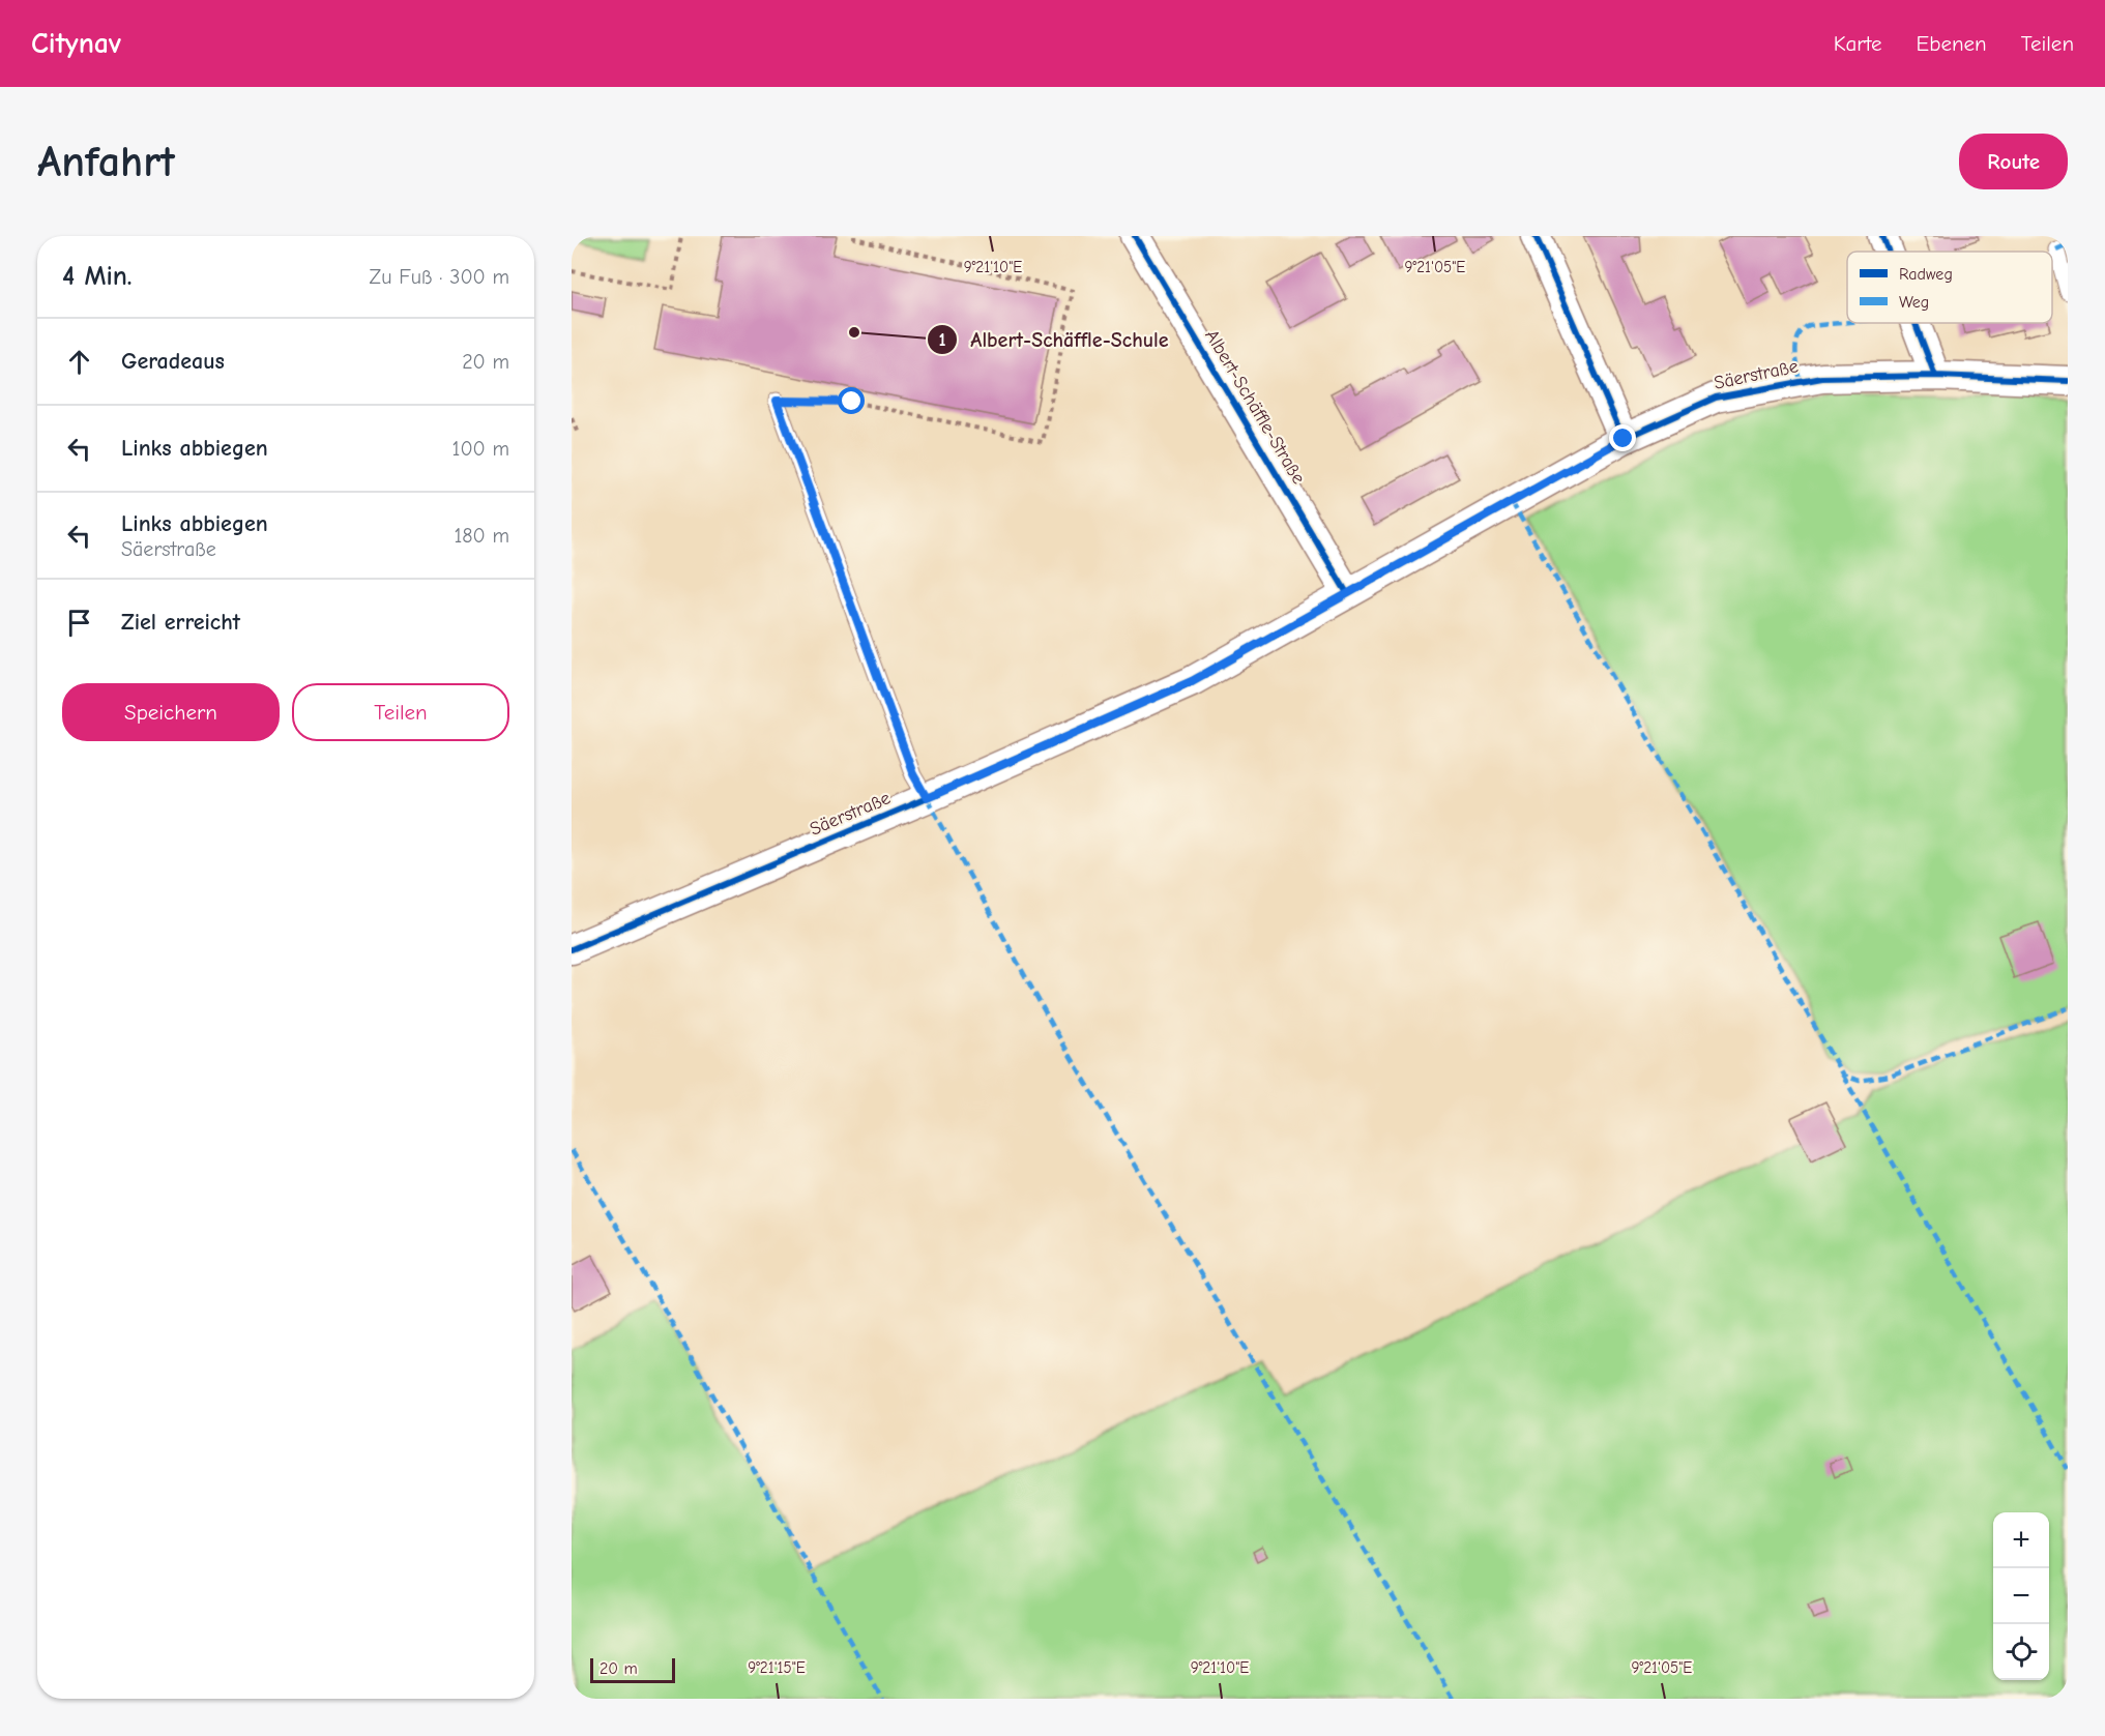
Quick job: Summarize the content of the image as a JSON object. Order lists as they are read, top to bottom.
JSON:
{
  "streets": {
    "street": ["Säerstraße", "Albert-Schäffle-Straße"]
  },
  "crossings": [
    ["Säerstraße", "Albert-Schäffle-Straße"]
  ],
  "places": ["Albert-Schäffle-Schule"],
  "legend": ["Radweg", "Weg"],
  "scale_bar": "20 m",
  "page": {
    "header": "Citynav",
    "nav": ["Karte", "Ebenen", "Teilen"],
    "buttons": [
      "Route",
      ["Speichern", "Teilen"]
    ],
    "title": "Anfahrt",
    "heading": ["4 Min.", "Zu Fuß · 300 m"],
    "list": [
      ["Geradeaus", "20 m"],
      ["Links abbiegen", "100 m"],
      ["Links abbiegen", "Säerstraße", "180 m"],
      "Ziel erreicht"
    ],
    "map_buttons": ["+", "−"],
    "scale": "20 m"
  },
  "coordinates": ["9°21'10\"E", "9°21'05\"E", "9°21'15\"E"]
}
